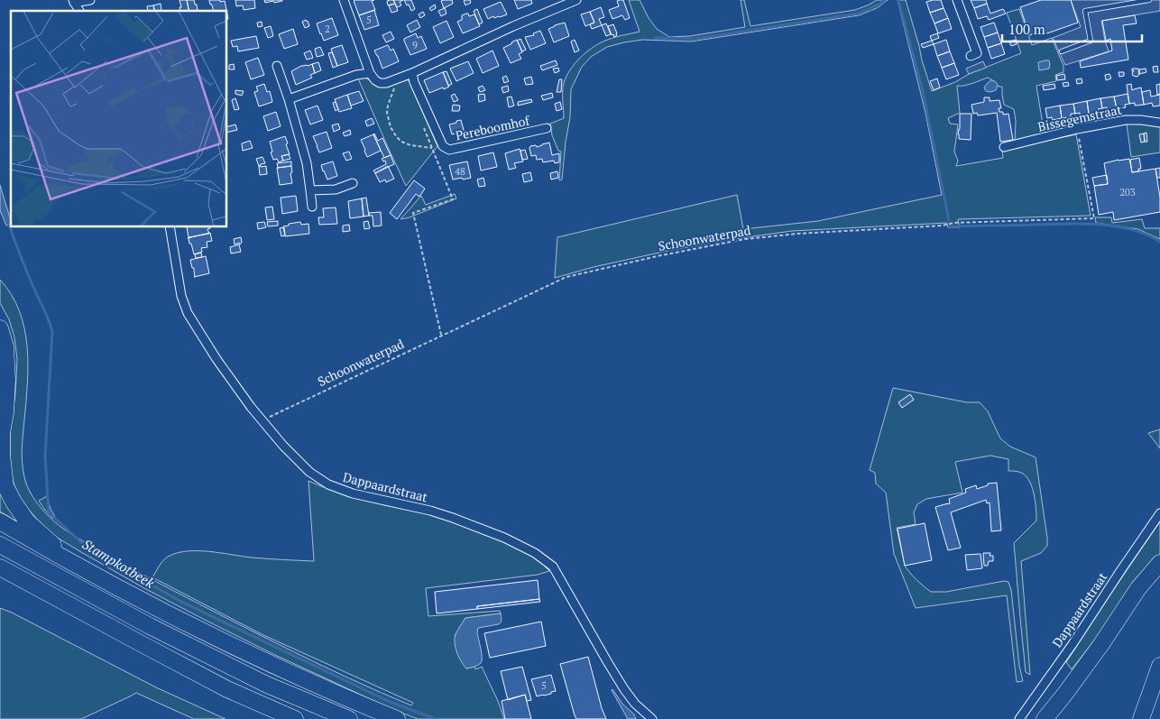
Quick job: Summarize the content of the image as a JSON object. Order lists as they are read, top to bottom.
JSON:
{
  "streets": {
    "street": ["Bissegemstraat", "Pereboomhof", "Dappaardstraat"],
    "path": ["Schoonwaterpad"]
  },
  "crossings": [
    ["Bissegemstraat", "Schoonwaterpad"],
    ["Schoonwaterpad", "Dappaardstraat"]
  ],
  "water": ["Stampkotbeek"],
  "house_numbers": [
    "5",
    "2",
    "9",
    "48",
    "203",
    "5"
  ],
  "scale_bar": "100 m"
}
